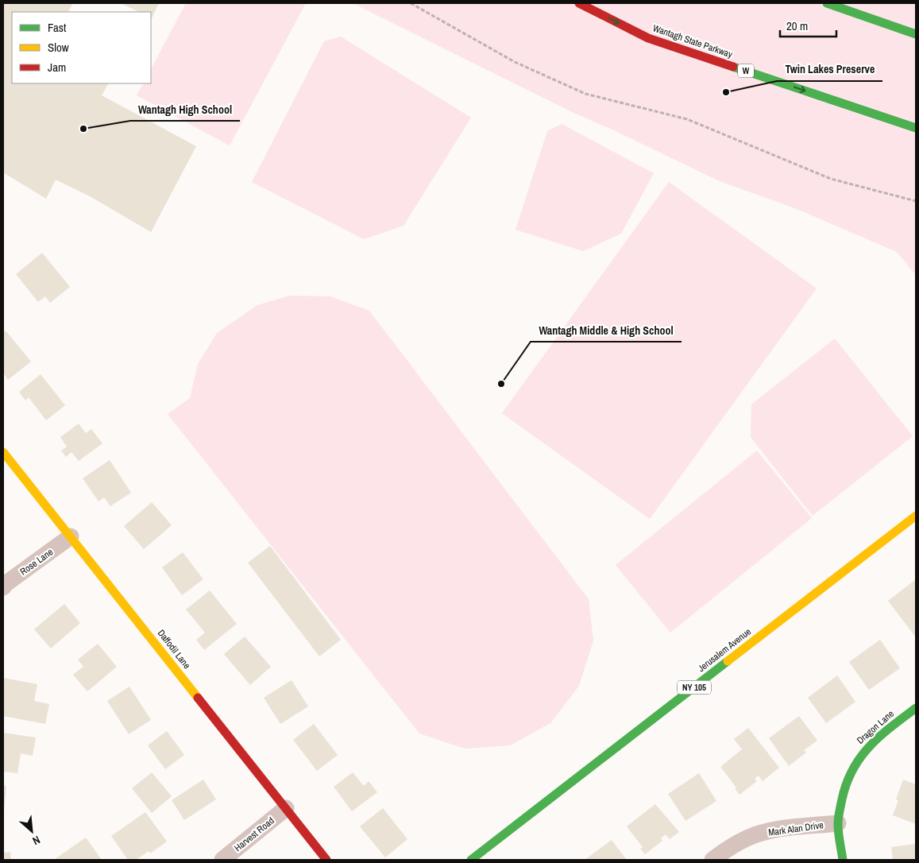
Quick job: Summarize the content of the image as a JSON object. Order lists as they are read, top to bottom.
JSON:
{
  "streets": {
    "main road": [
      "Wantagh State Parkway",
      "W",
      "Daffodil Lane",
      "Jerusalem Avenue",
      "NY 105",
      "Dragon Lane"
    ],
    "street": ["Rose Lane", "Mark Alan Drive", "Harvest Road"]
  },
  "crossings": [
    ["Rose Lane", "Daffodil Lane"],
    ["Daffodil Lane", "Harvest Road"],
    ["Dragon Lane", "Mark Alan Drive"]
  ],
  "one_way": ["Wantagh State Parkway"],
  "places": ["Twin Lakes Preserve", "Wantagh High School", "Wantagh Middle & High School"],
  "legend": ["Fast", "Slow", "Jam"],
  "scale_bar": "20 m",
  "north": "bottom right"
}
